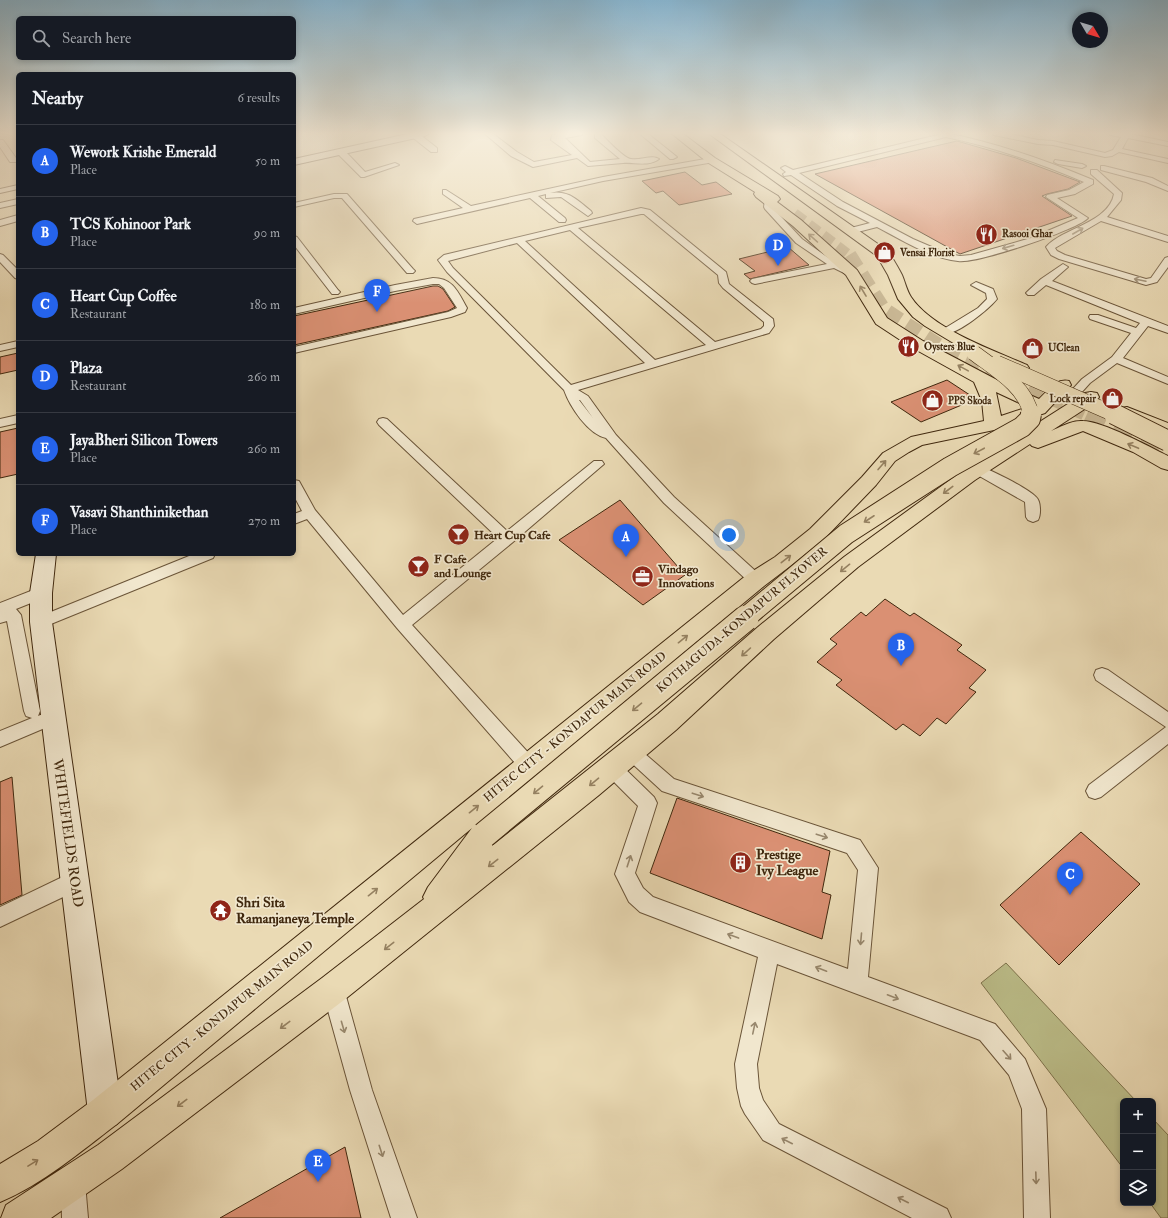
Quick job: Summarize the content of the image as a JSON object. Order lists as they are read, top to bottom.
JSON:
{
  "streets": {
    "main road": ["KOTHAGUDA-KONDAPUR FLYOVER", "HITEC CITY - KONDAPUR MAIN ROAD"],
    "street": ["WHITEFIELDS ROAD"]
  },
  "crossings": [
    ["HITEC CITY - KONDAPUR MAIN ROAD", "WHITEFIELDS ROAD"]
  ],
  "places": {
    "restaurant": ["Rasooi Ghar", "Oysters Blue"],
    "shop": [
      "Vensai Florist",
      "UClean",
      "Lock repair",
      "PPS Skoda"
    ],
    "bar": ["Heart Cup Cafe", "F Cafe and Lounge"],
    "office": ["Vindago Innovations"],
    "building": ["Prestige Ivy League"],
    "temple": ["Shri Sita Ramanjaneya Temple"]
  },
  "north": "bottom right",
  "page": {
    "search": "Search here",
    "heading": ["Nearby", "6 results"],
    "list": [
      {
        "mark": "A",
        "name": "Wework Krishe Emerald",
        "note": "Place",
        "value": "50 m"
      },
      {
        "mark": "B",
        "name": "TCS Kohinoor Park",
        "note": "Place",
        "value": "90 m"
      },
      {
        "mark": "C",
        "name": "Heart Cup Coffee",
        "note": "Restaurant",
        "value": "180 m"
      },
      {
        "mark": "D",
        "name": "Plaza",
        "note": "Restaurant",
        "value": "260 m"
      },
      {
        "mark": "E",
        "name": "JayaBheri Silicon Towers",
        "note": "Place",
        "value": "260 m"
      },
      {
        "mark": "F",
        "name": "Vasavi Shanthinikethan",
        "note": "Place",
        "value": "270 m"
      }
    ],
    "pins": [
      "D",
      "F",
      "A",
      "B",
      "C",
      "E"
    ],
    "map_buttons": ["+", "−"]
  }
}
